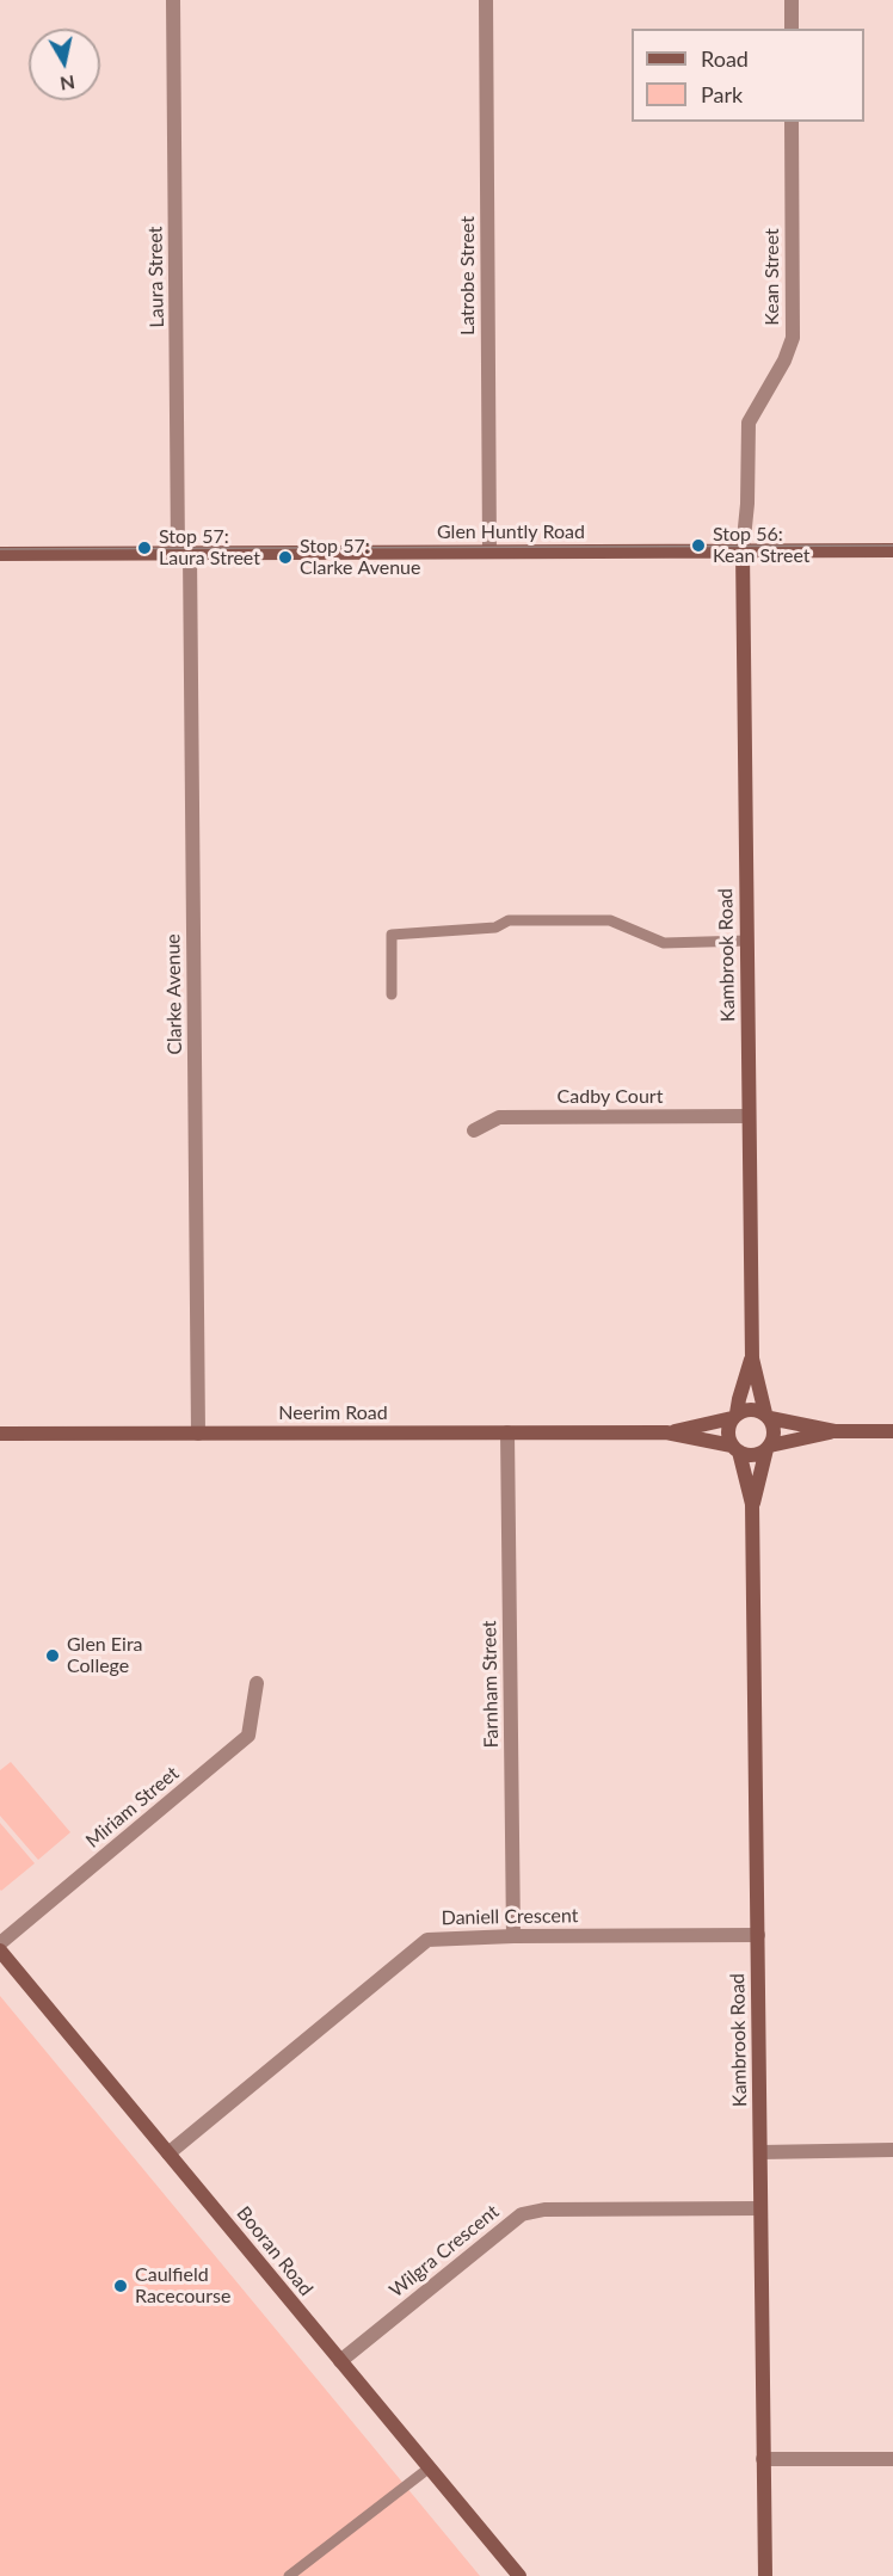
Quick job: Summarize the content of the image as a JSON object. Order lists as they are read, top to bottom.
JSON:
{
  "streets": {
    "street": [
      "Latrobe Street",
      "Laura Street",
      "Kean Street",
      "Glen Huntly Road",
      "Kambrook Road",
      "Clarke Avenue",
      "Cadby Court",
      "Neerim Road",
      "Farnham Street",
      "Miriam Street",
      "Daniell Crescent",
      "Booran Road",
      "Wilgra Crescent"
    ]
  },
  "crossings": [
    ["Latrobe Street", "Glen Huntly Road"],
    ["Laura Street", "Glen Huntly Road"],
    ["Laura Street", "Clarke Avenue"],
    ["Kean Street", "Glen Huntly Road"],
    ["Kean Street", "Kambrook Road"],
    ["Glen Huntly Road", "Kambrook Road"],
    ["Glen Huntly Road", "Clarke Avenue"],
    ["Kambrook Road", "Cadby Court"],
    ["Kambrook Road", "Neerim Road"],
    ["Kambrook Road", "Daniell Crescent"],
    ["Kambrook Road", "Wilgra Crescent"],
    ["Clarke Avenue", "Neerim Road"],
    ["Neerim Road", "Farnham Street"],
    ["Farnham Street", "Daniell Crescent"],
    ["Daniell Crescent", "Booran Road"],
    ["Booran Road", "Wilgra Crescent"]
  ],
  "places": [
    "Stop 56: Kean Street",
    "Stop 57: Laura Street",
    "Stop 57: Clarke Avenue",
    "Glen Eira College",
    "Caulfield Racecourse"
  ],
  "legend": ["Road", "Park"],
  "north": "bottom"
}
